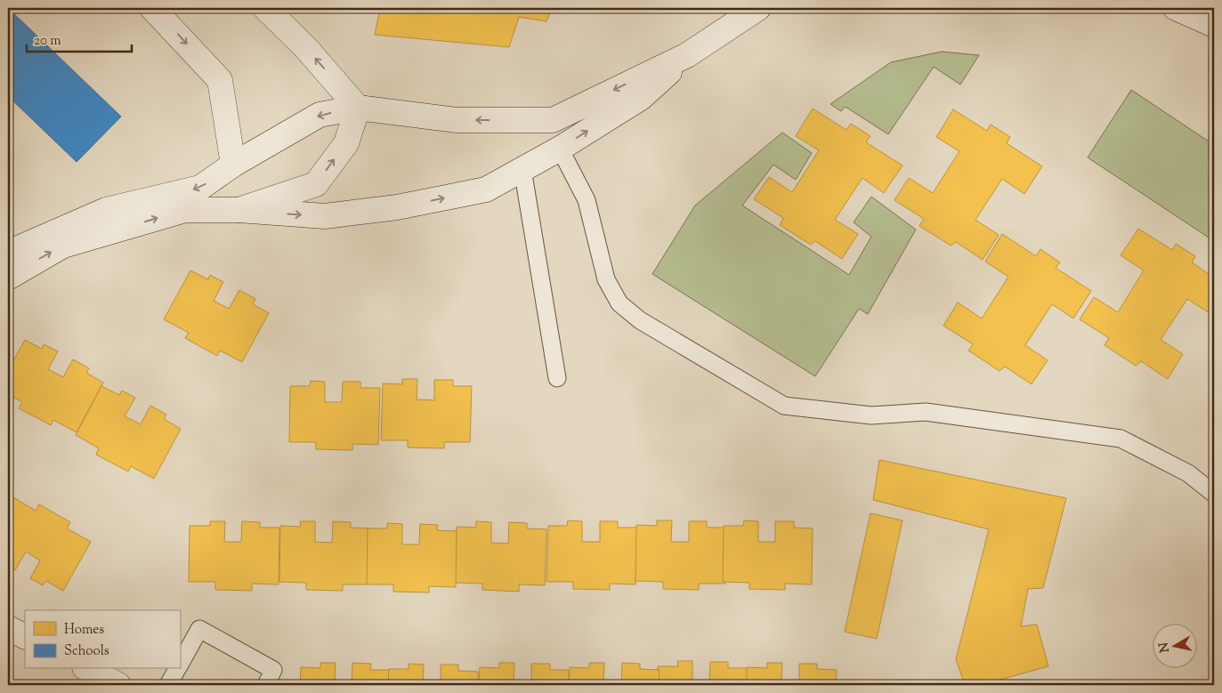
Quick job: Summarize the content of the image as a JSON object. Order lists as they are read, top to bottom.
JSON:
{
  "legend": ["Homes", "Schools"],
  "scale_bar": "20 m",
  "north": "left"
}
